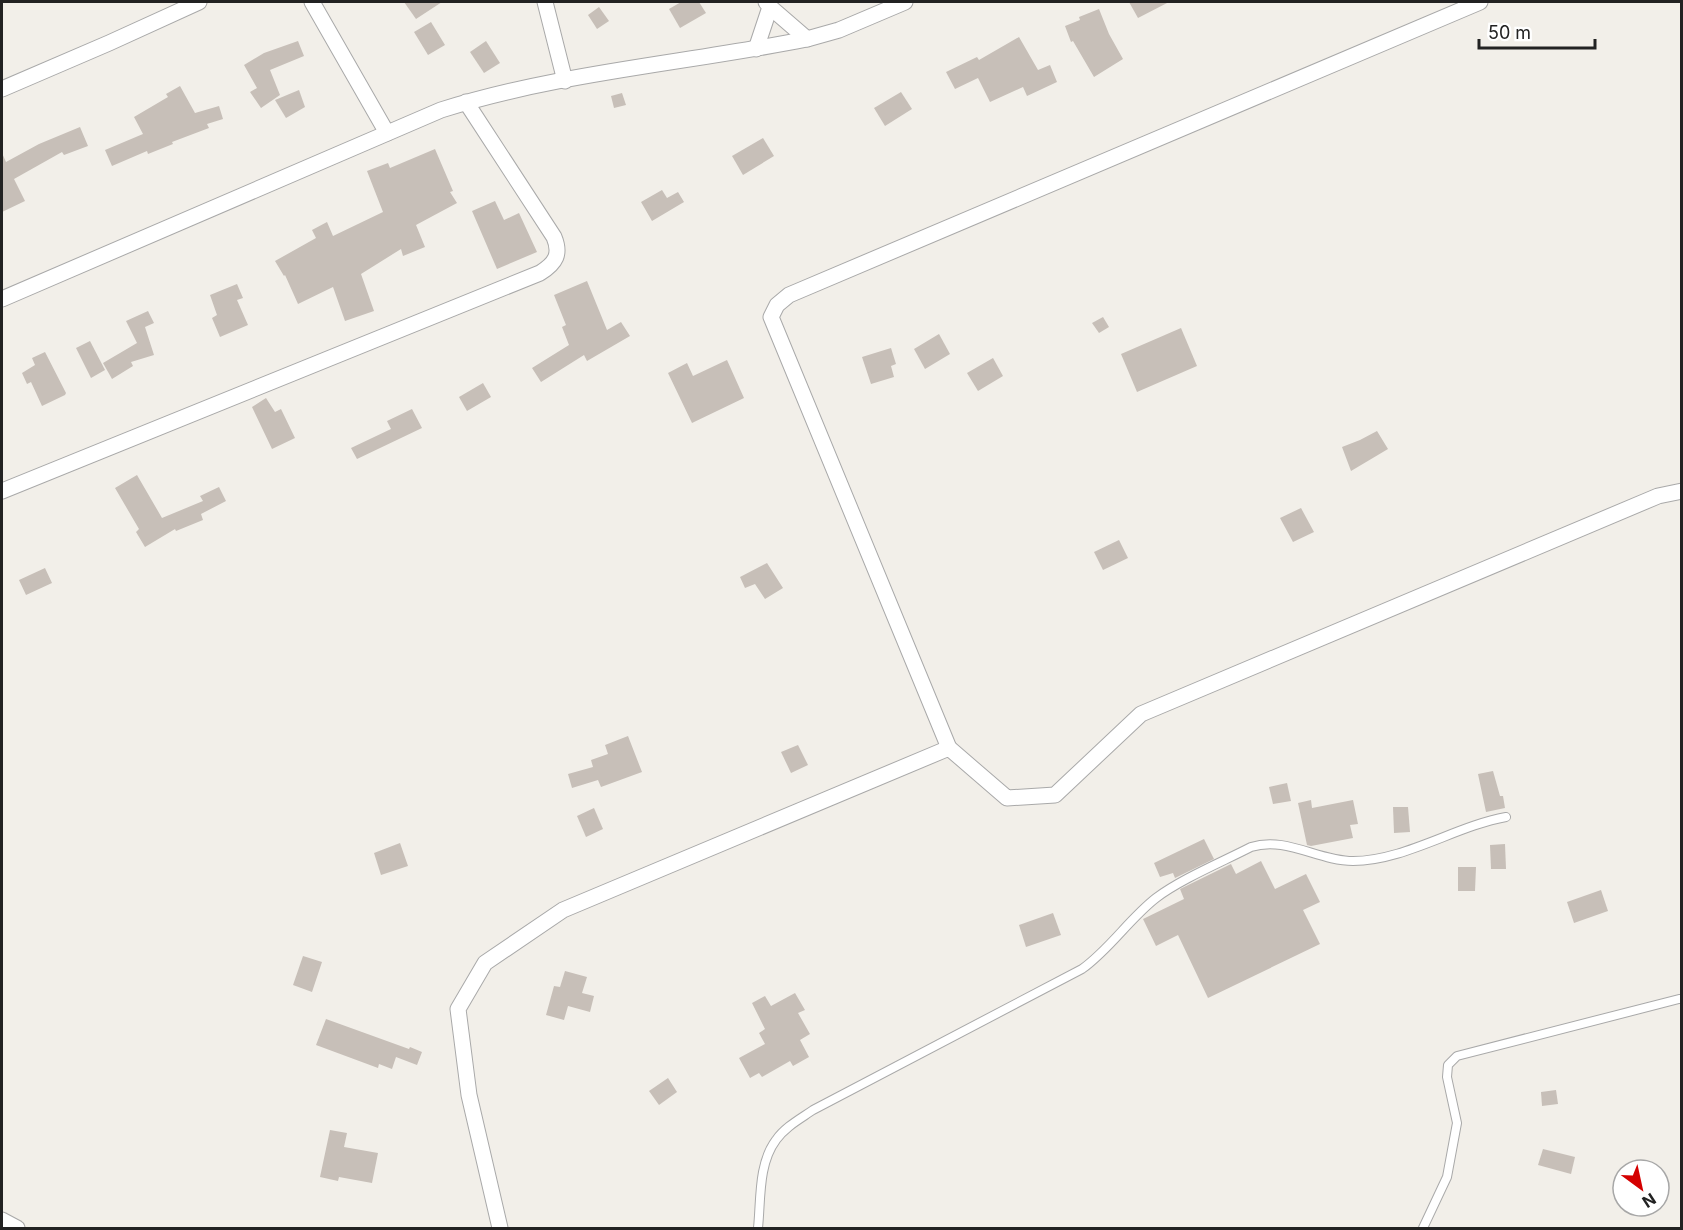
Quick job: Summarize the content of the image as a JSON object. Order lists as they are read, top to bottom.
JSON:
{
  "scale_bar": "50 m",
  "north": "bottom right"
}
